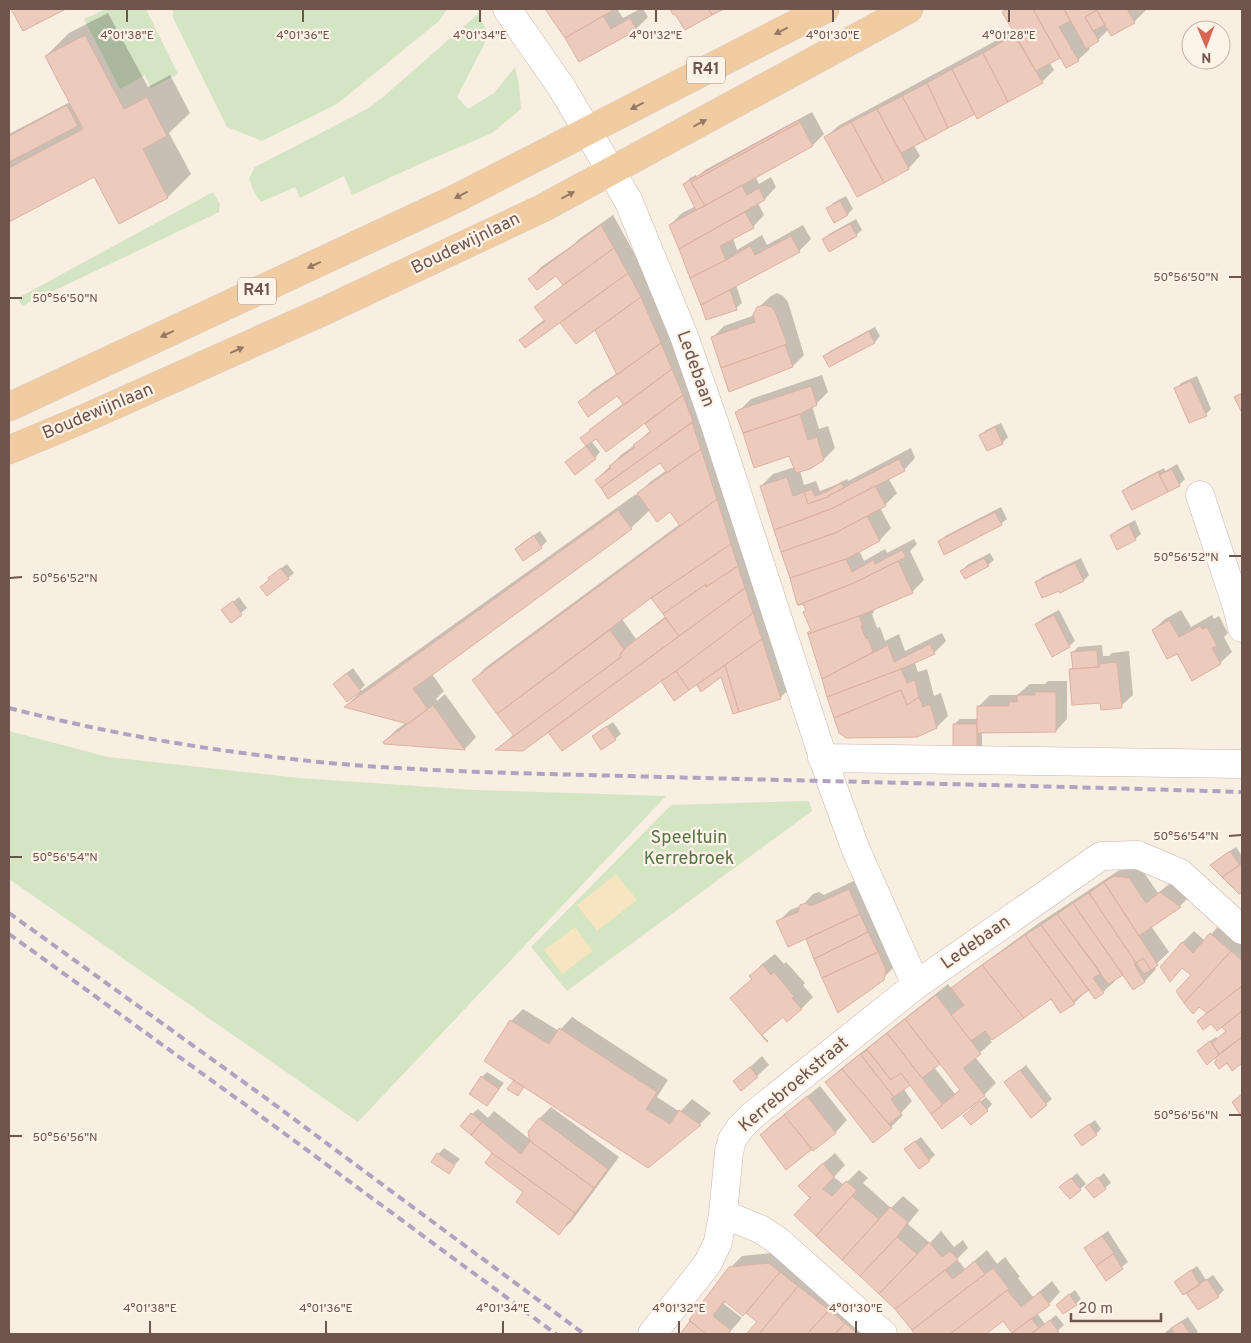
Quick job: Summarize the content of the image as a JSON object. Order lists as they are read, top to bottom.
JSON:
{
  "streets": {
    "main road": ["R41", "Boudewijnlaan"],
    "street": ["Ledebaan", "Kerrebroekstraat"]
  },
  "crossings": [
    ["R41", "Ledebaan"],
    ["Boudewijnlaan", "Ledebaan"],
    ["Ledebaan", "Kerrebroekstraat"]
  ],
  "parks": ["Speeltuin Kerrebroek"],
  "scale_bar": "20 m",
  "north": "bottom",
  "coordinates": [
    "4°01'38\"E",
    "4°01'36\"E",
    "4°01'34\"E",
    "4°01'32\"E",
    "4°01'30\"E",
    "4°01'28\"E",
    "50°56'50\"N",
    "50°56'52\"N",
    "50°56'54\"N",
    "50°56'56\"N"
  ]
}
